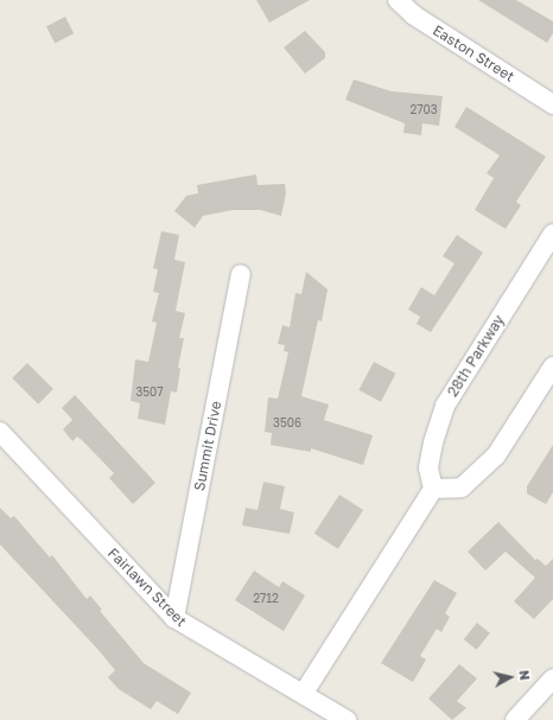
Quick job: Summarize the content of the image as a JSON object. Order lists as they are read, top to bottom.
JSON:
{
  "streets": {
    "street": [
      "Easton Street",
      "28th Parkway",
      "Summit Drive",
      "Fairlawn Street"
    ]
  },
  "crossings": [
    ["Summit Drive", "Fairlawn Street"]
  ],
  "house_numbers": [
    "2703",
    "3507",
    "3506",
    "2712"
  ],
  "north": "right"
}
